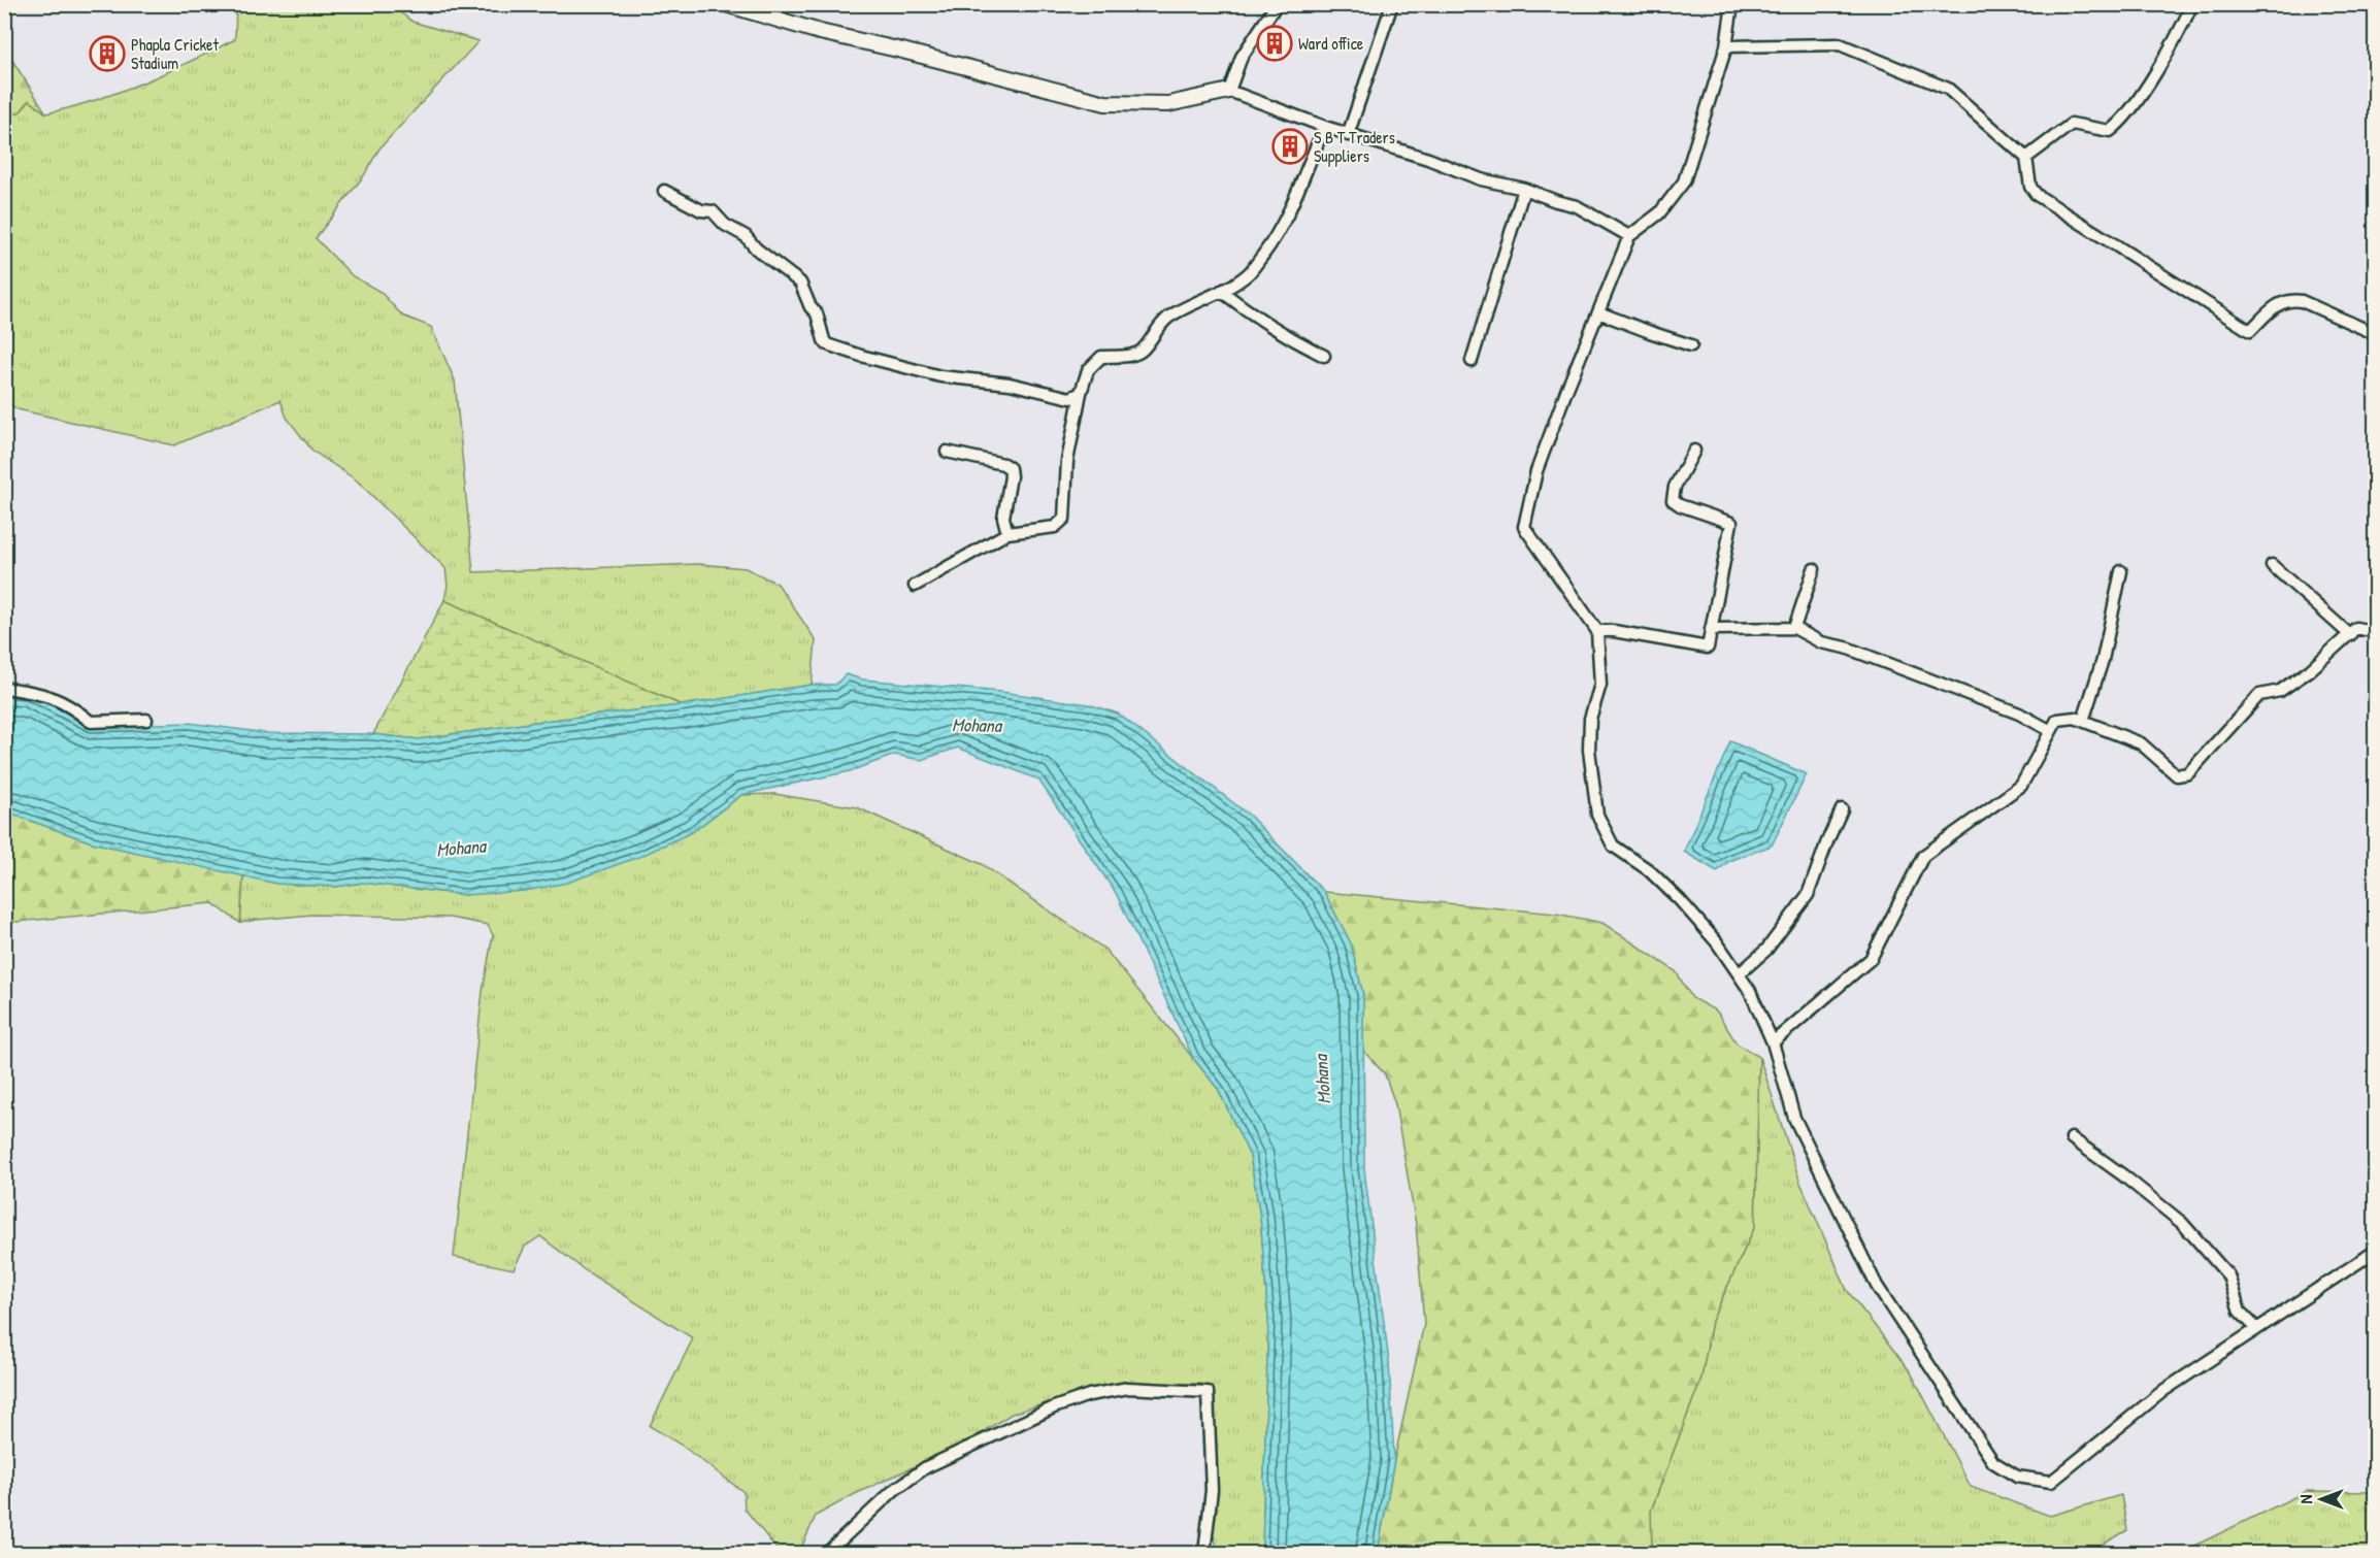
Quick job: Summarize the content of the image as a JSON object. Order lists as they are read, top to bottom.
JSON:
{
  "water": ["Mohana"],
  "places": {
    "building": ["Ward office", "Phapla Cricket Stadium", "S B T Traders Suppliers"]
  },
  "north": "left"
}
